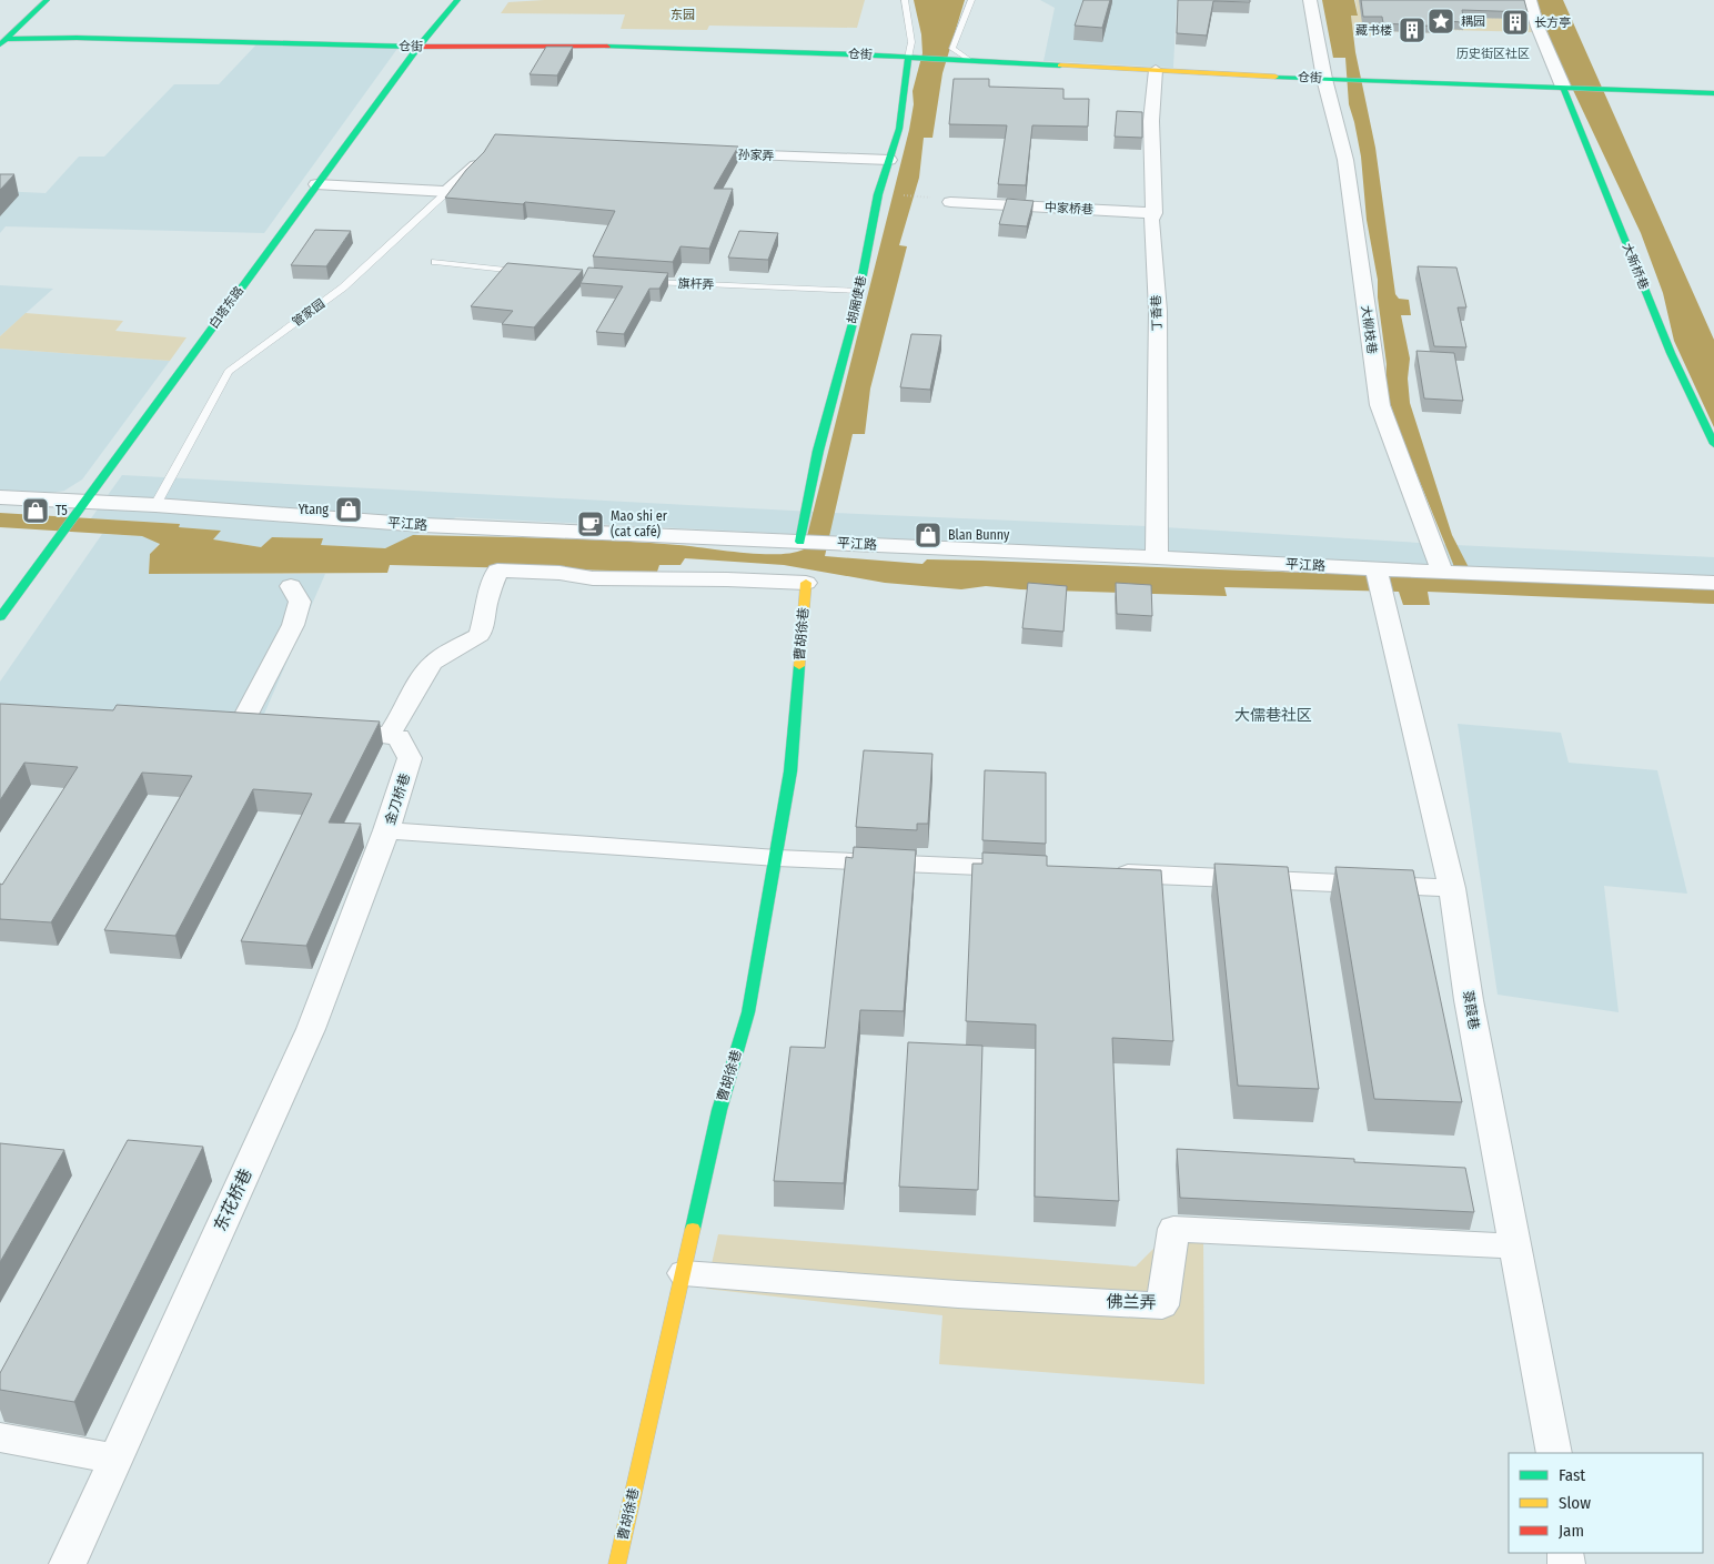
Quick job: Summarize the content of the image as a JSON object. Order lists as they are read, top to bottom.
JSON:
{
  "streets": {
    "street": [
      "仓街",
      "孙家弄",
      "中家桥巷",
      "大新桥巷",
      "胡厢使巷",
      "白塔东路",
      "管家园",
      "丁香巷",
      "大柳枝巷",
      "平江路",
      "曹胡徐巷",
      "金刀桥巷",
      "菉葭巷",
      "东花桥巷",
      "佛兰弄"
    ],
    "lane": ["旗杆弄"]
  },
  "crossings": [
    ["仓街", "大新桥巷"],
    ["仓街", "胡厢使巷"],
    ["仓街", "白塔东路"],
    ["仓街", "丁香巷"],
    ["仓街", "大柳枝巷"],
    ["孙家弄", "胡厢使巷"],
    ["中家桥巷", "丁香巷"],
    ["旗杆弄", "胡厢使巷"],
    ["胡厢使巷", "平江路"],
    ["白塔东路", "平江路"],
    ["管家园", "平江路"],
    ["丁香巷", "平江路"],
    ["大柳枝巷", "平江路"],
    ["平江路", "菉葭巷"],
    ["曹胡徐巷", "佛兰弄"],
    ["金刀桥巷", "东花桥巷"],
    ["菉葭巷", "佛兰弄"]
  ],
  "districts": ["历史街区社区", "大儒巷社区"],
  "parks": ["东园"],
  "places": {
    "place": ["耦园"],
    "building": ["长方亭", "藏书楼"],
    "shop": ["Ytang", "T5", "Blan Bunny"],
    "cafe": ["Mao shi er (cat café)"]
  },
  "legend": ["Fast", "Slow", "Jam"]
}
